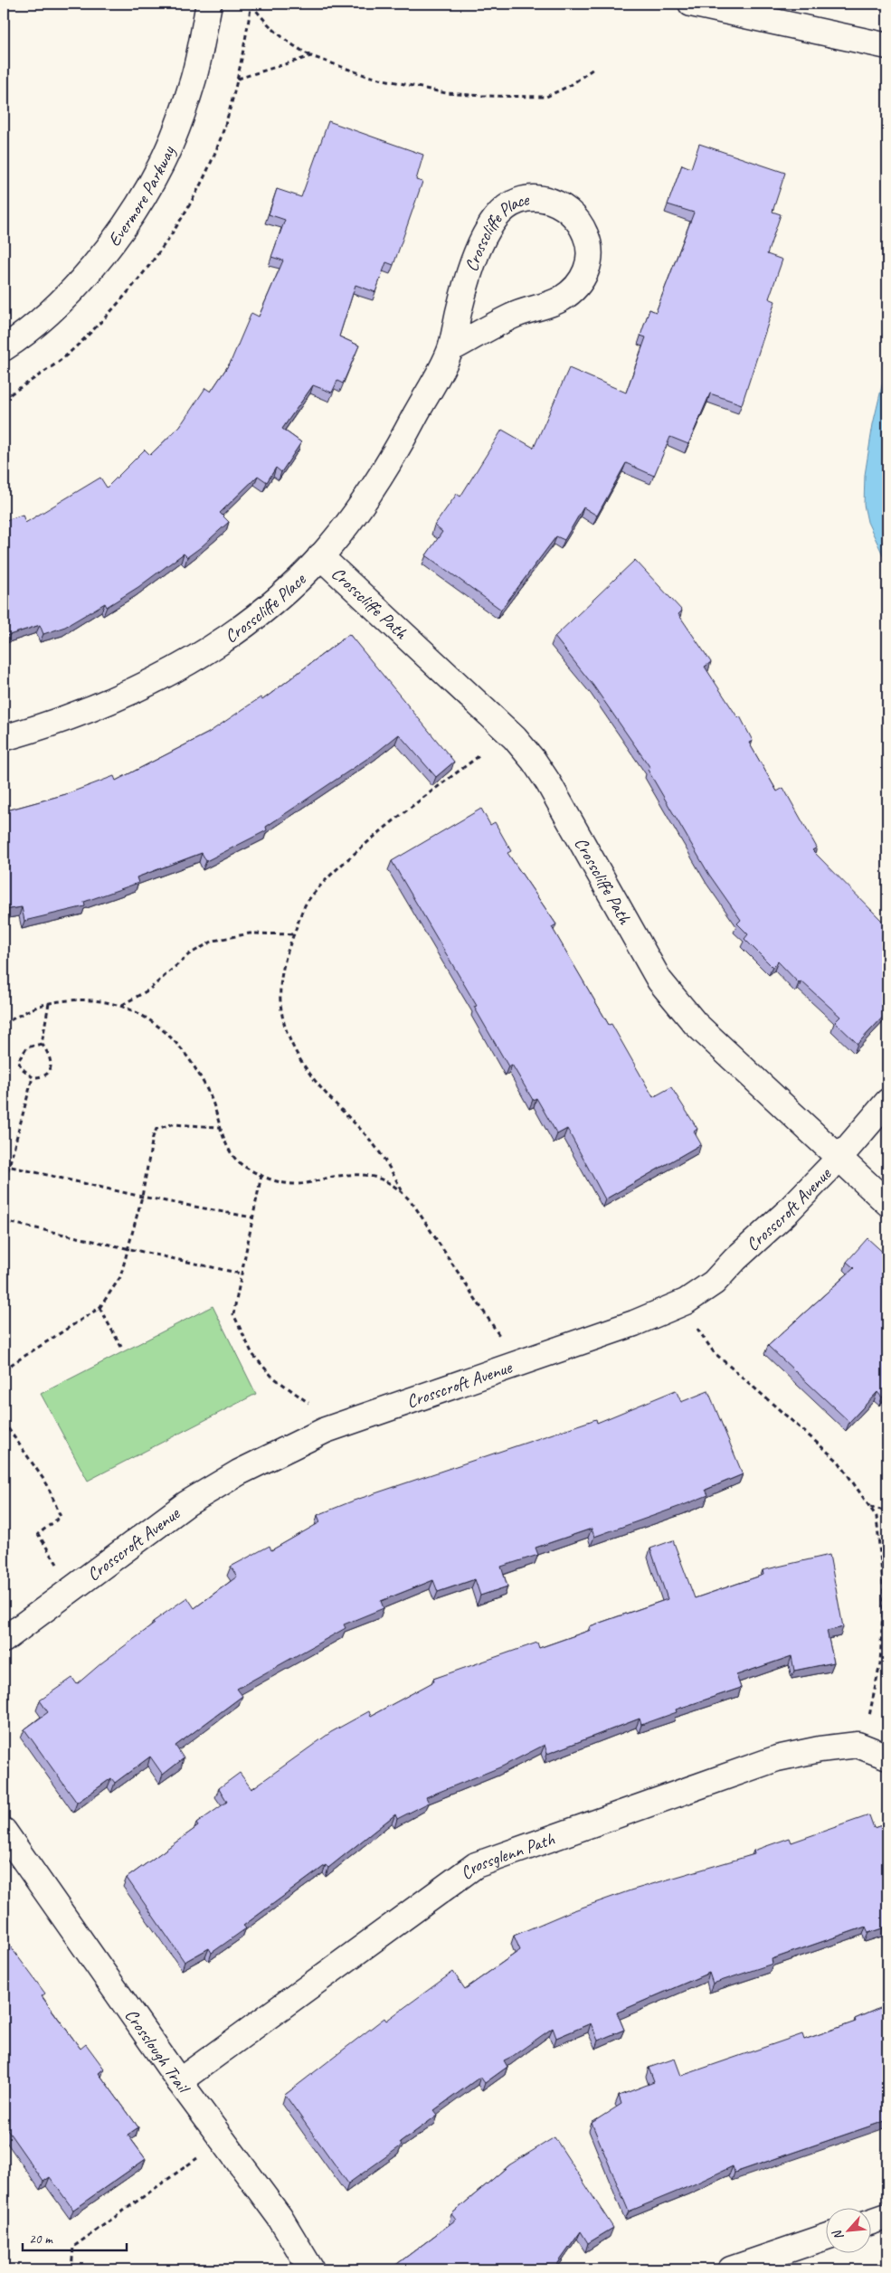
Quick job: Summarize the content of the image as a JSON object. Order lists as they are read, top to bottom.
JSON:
{
  "streets": {
    "street": [
      "Evermore Parkway",
      "Crosscliffe Place",
      "Crosscliffe Path",
      "Crosscroft Avenue",
      "Crossglenn Path",
      "Crosslough Trail"
    ]
  },
  "crossings": [
    ["Crosscliffe Place", "Crosscliffe Path"],
    ["Crosscliffe Path", "Crosscroft Avenue"],
    ["Crossglenn Path", "Crosslough Trail"]
  ],
  "scale_bar": "20 m",
  "north": "bottom left"
}
